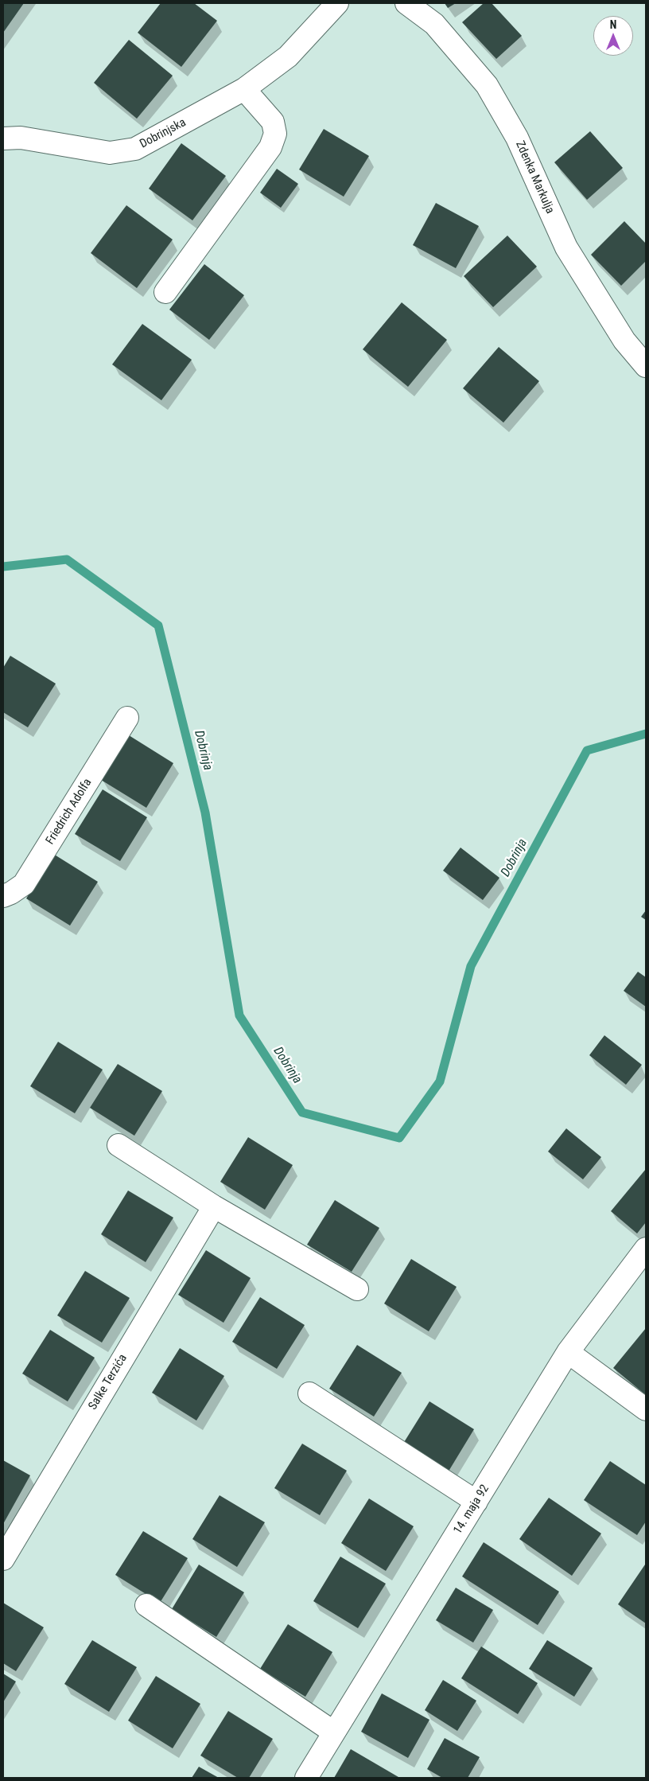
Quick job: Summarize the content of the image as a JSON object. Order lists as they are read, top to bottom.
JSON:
{
  "streets": {
    "street": [
      "Dobrinjska",
      "Zdenka Markulja",
      "Friedrich Adolfa",
      "Salke Terzića",
      "14. maja 92"
    ]
  },
  "water": ["Dobrinja"],
  "north": "top"
}
